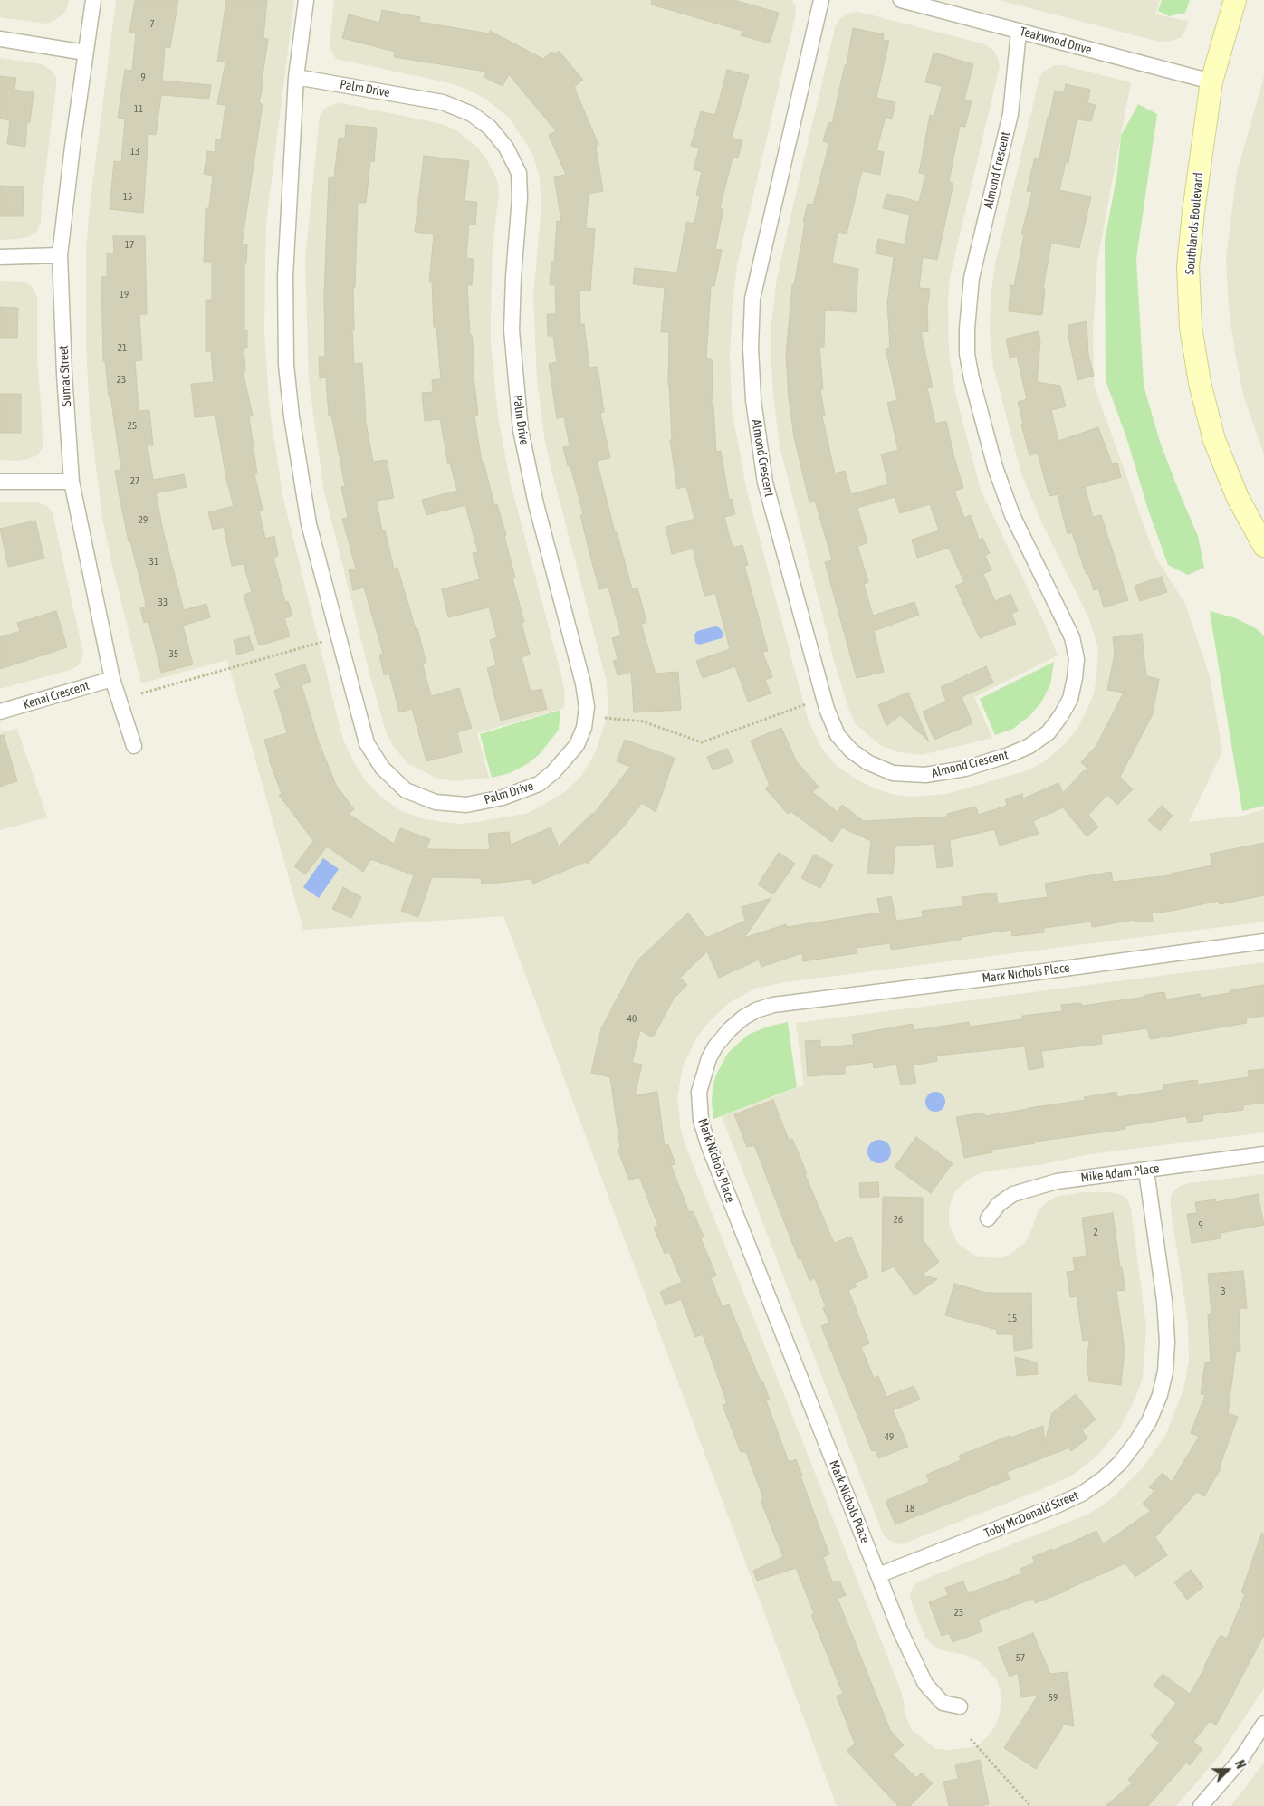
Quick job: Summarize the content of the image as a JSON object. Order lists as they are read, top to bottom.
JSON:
{
  "streets": {
    "main road": ["Southlands Boulevard"],
    "street": [
      "Teakwood Drive",
      "Palm Drive",
      "Almond Crescent",
      "Sumac Street",
      "Kenai Crescent",
      "Mark Nichols Place",
      "Mike Adam Place",
      "Toby McDonald Street"
    ]
  },
  "crossings": [
    ["Teakwood Drive", "Almond Crescent"],
    ["Teakwood Drive", "Southlands Boulevard"],
    ["Sumac Street", "Kenai Crescent"],
    ["Mark Nichols Place", "Toby McDonald Street"],
    ["Mike Adam Place", "Toby McDonald Street"]
  ],
  "house_numbers": [
    "7",
    "9",
    "11",
    "13",
    "15",
    "17",
    "19",
    "21",
    "23",
    "25",
    "27",
    "29",
    "31",
    "33",
    "35",
    "40",
    "26",
    "9",
    "2",
    "3",
    "15",
    "49",
    "18",
    "23",
    "57",
    "59"
  ],
  "north": "top right"
}
